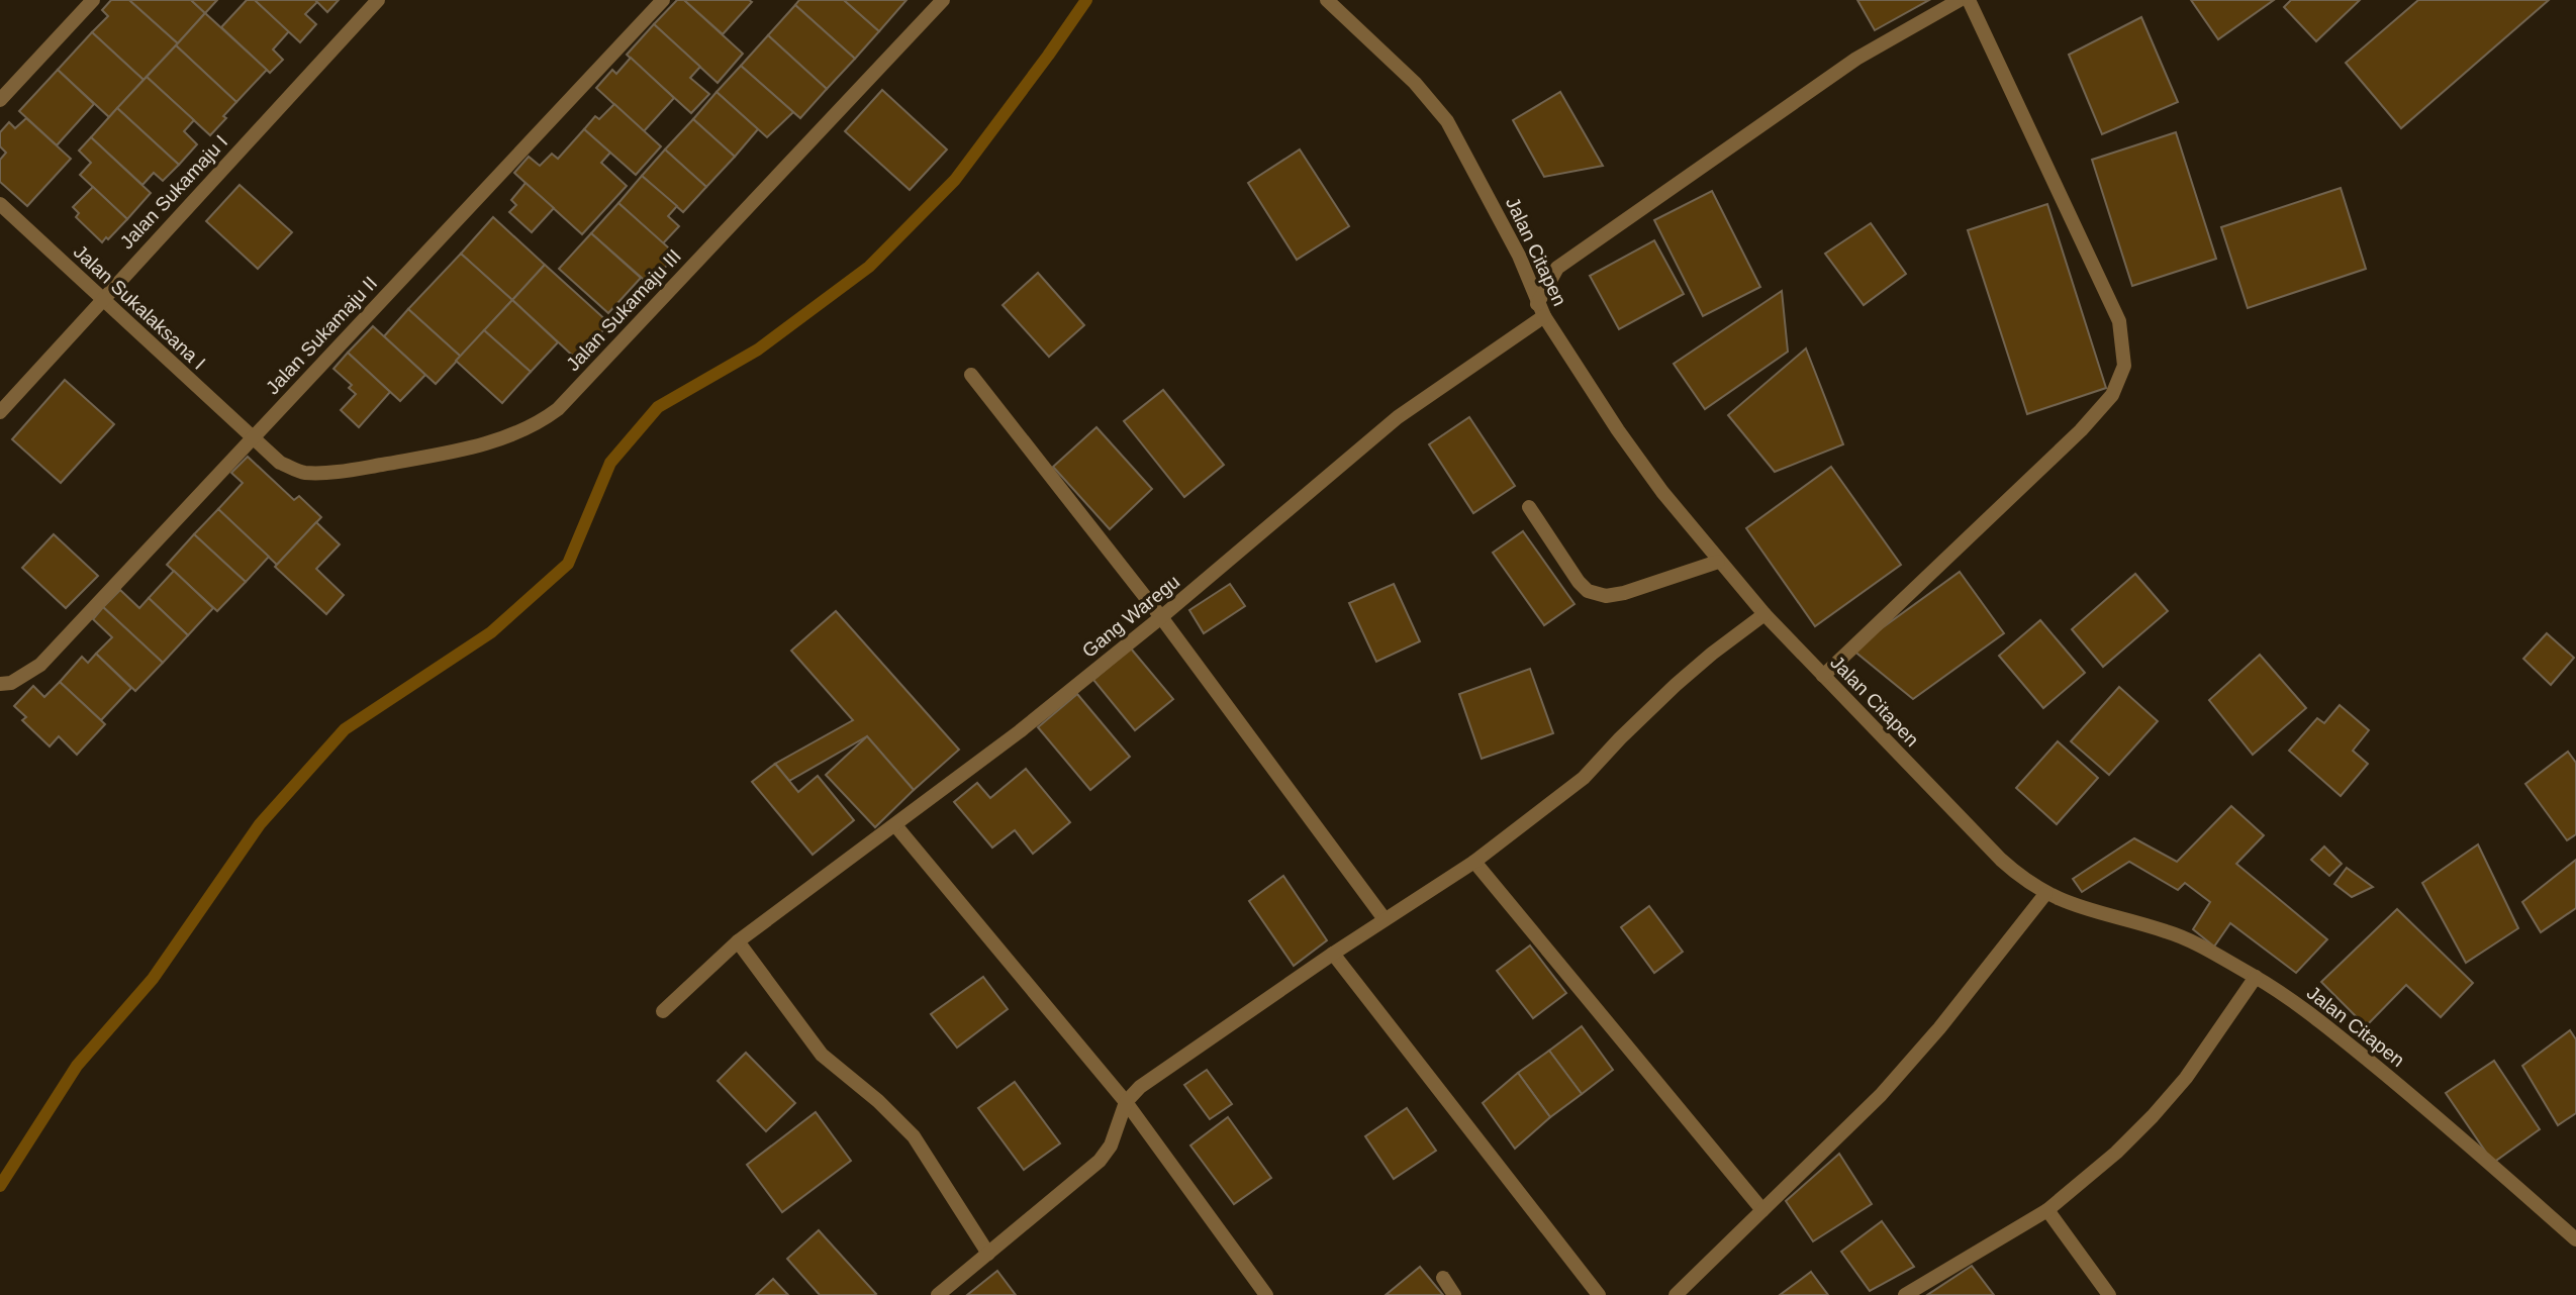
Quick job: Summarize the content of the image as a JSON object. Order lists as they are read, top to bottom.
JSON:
{
  "streets": {
    "street": [
      "Jalan Sukamaju I",
      "Jalan Citapen",
      "Jalan Sukalaksana I",
      "Jalan Sukamaju III",
      "Jalan Sukamaju II",
      "Gang Waregu"
    ]
  },
  "crossings": [
    ["Jalan Sukamaju I", "Jalan Sukalaksana I"],
    ["Jalan Citapen", "Gang Waregu"],
    ["Jalan Sukalaksana I", "Jalan Sukamaju III"],
    ["Jalan Sukalaksana I", "Jalan Sukamaju II"],
    ["Jalan Sukamaju III", "Jalan Sukamaju II"]
  ]
}
